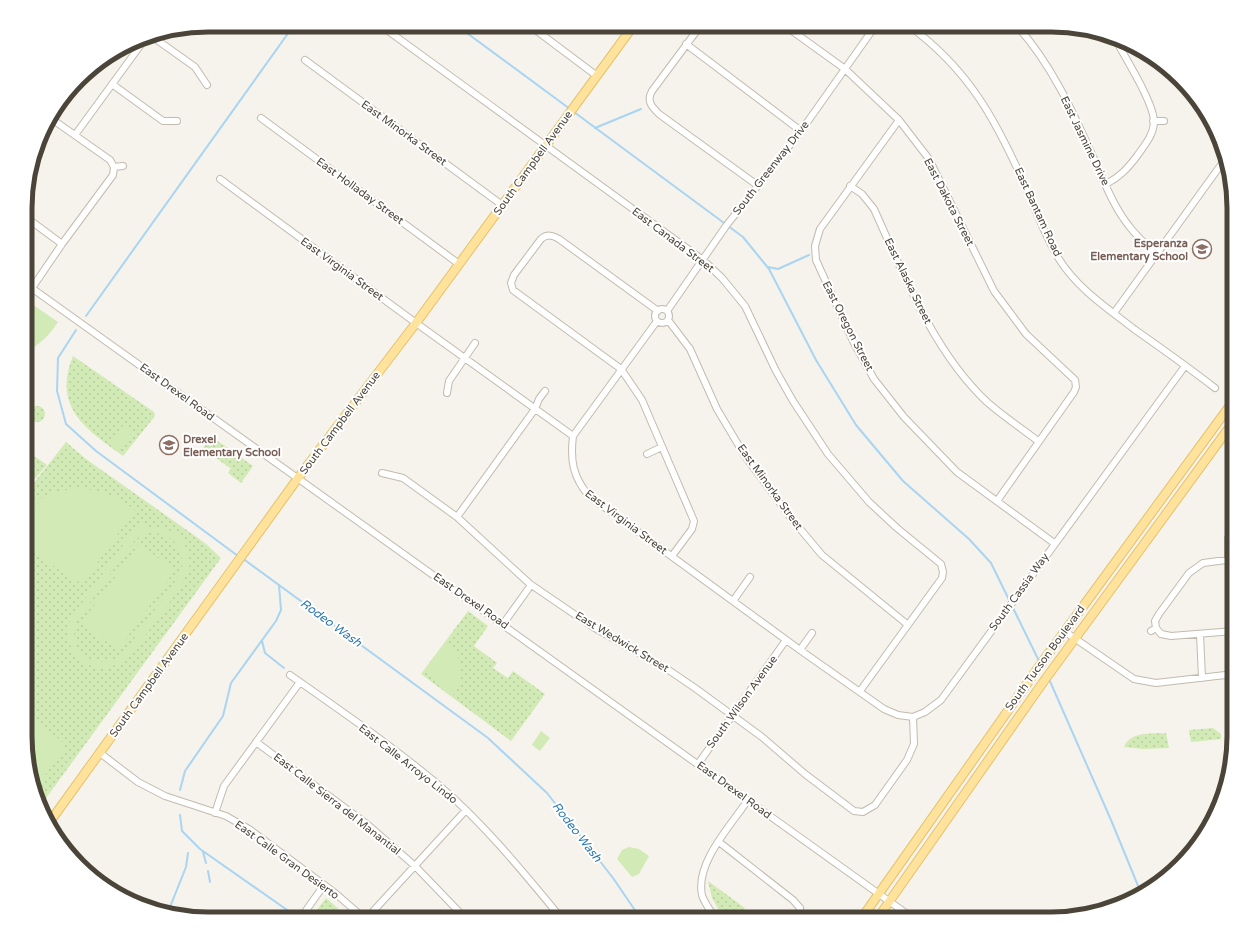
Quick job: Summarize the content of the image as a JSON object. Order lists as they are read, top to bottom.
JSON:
{
  "streets": {
    "main road": ["South Campbell Avenue", "South Tucson Boulevard"],
    "street": [
      "East Minorka Street",
      "East Jasmine Drive",
      "South Greenway Drive",
      "East Holladay Street",
      "East Dakota Street",
      "East Bantam Road",
      "East Canada Street",
      "East Virginia Street",
      "East Alaska Street",
      "East Oregon Street",
      "East Drexel Road",
      "South Cassia Way",
      "East Wedwick Street",
      "South Wilson Avenue",
      "East Calle Arroyo Lindo",
      "East Calle Sierra del Manantial",
      "East Calle Gran Desierto"
    ]
  },
  "crossings": [
    ["East Minorka Street", "South Campbell Avenue"],
    ["East Minorka Street", "South Greenway Drive"],
    ["East Minorka Street", "East Canada Street"],
    ["South Campbell Avenue", "East Holladay Street"],
    ["South Campbell Avenue", "East Canada Street"],
    ["South Campbell Avenue", "East Virginia Street"],
    ["South Campbell Avenue", "East Drexel Road"],
    ["South Campbell Avenue", "East Calle Gran Desierto"],
    ["South Greenway Drive", "East Dakota Street"],
    ["South Greenway Drive", "East Canada Street"],
    ["East Dakota Street", "East Alaska Street"],
    ["East Bantam Road", "South Cassia Way"],
    ["East Virginia Street", "South Cassia Way"],
    ["East Virginia Street", "East Wedwick Street"],
    ["East Virginia Street", "South Wilson Avenue"],
    ["East Alaska Street", "East Oregon Street"],
    ["East Oregon Street", "South Cassia Way"],
    ["East Drexel Road", "South Tucson Boulevard"],
    ["East Drexel Road", "South Wilson Avenue"],
    ["South Cassia Way", "East Wedwick Street"],
    ["East Wedwick Street", "South Wilson Avenue"]
  ],
  "water": ["Rodeo Wash"],
  "places": {
    "school or university": ["Esperanza Elementary School", "Drexel Elementary School"]
  }
}
